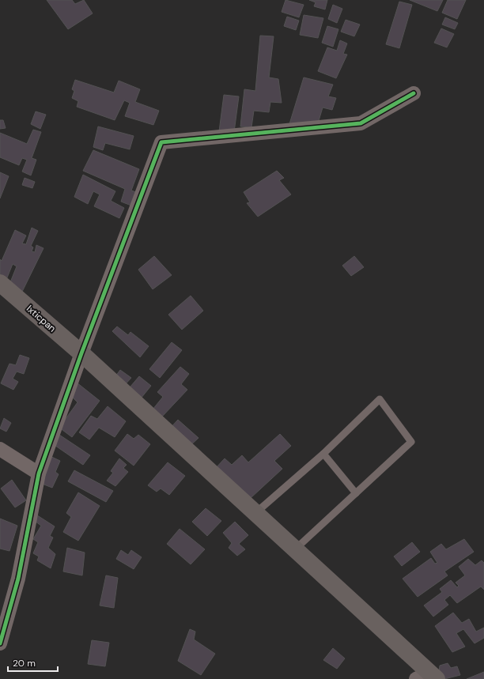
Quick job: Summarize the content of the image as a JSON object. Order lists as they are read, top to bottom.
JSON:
{
  "streets": {
    "main road": ["Ixticpan"]
  },
  "scale_bar": "20 m"
}
